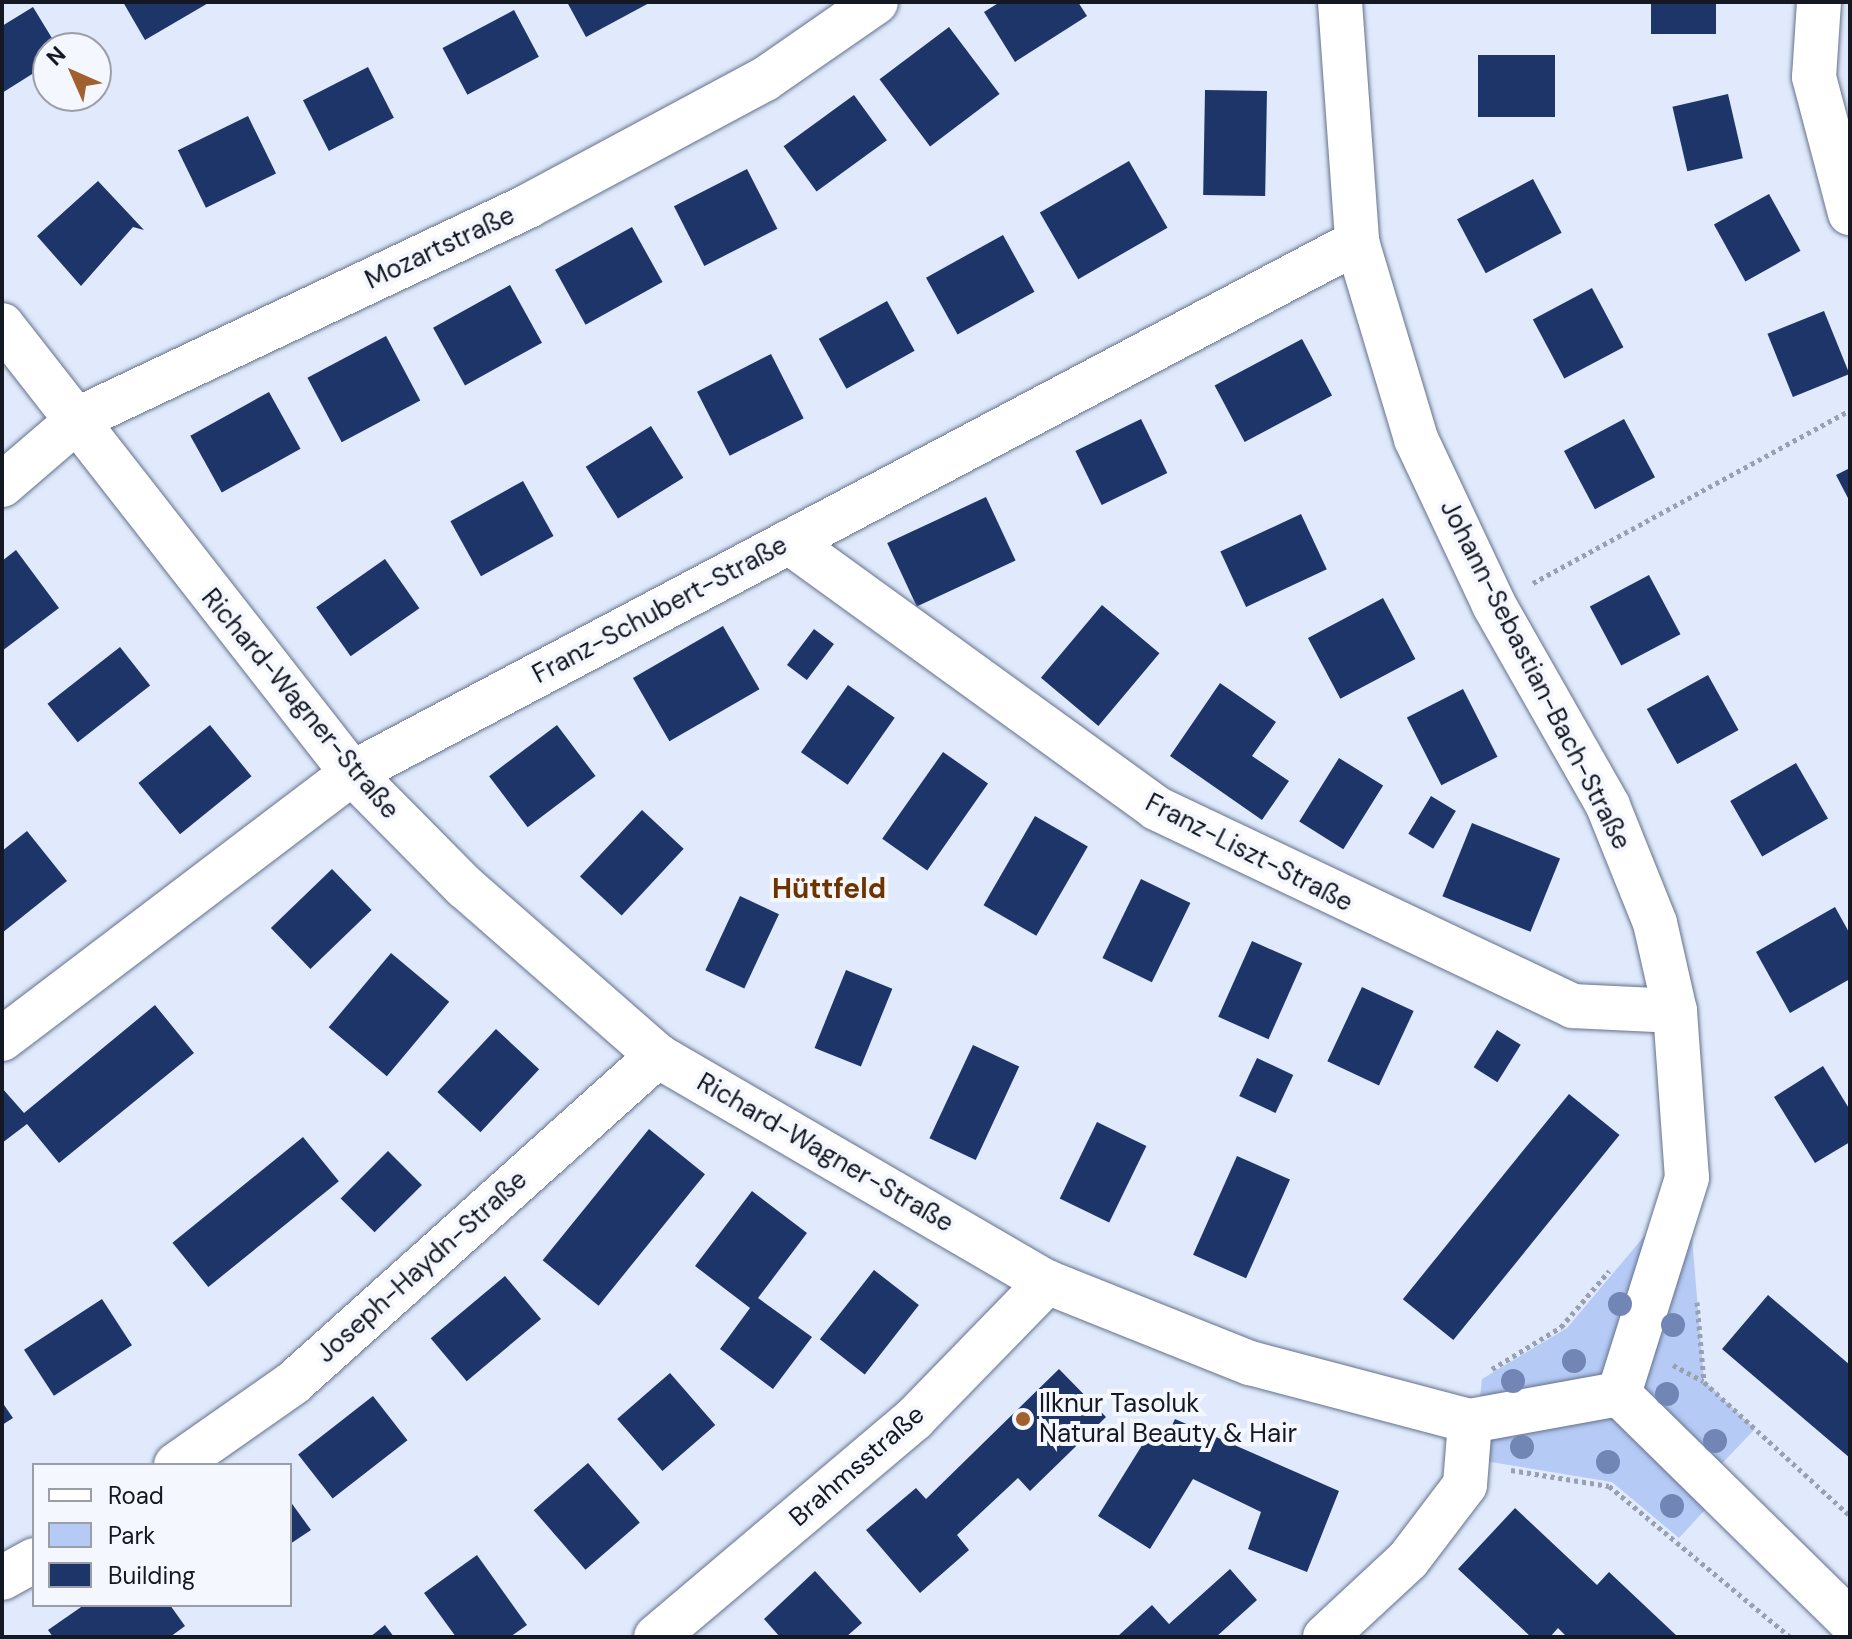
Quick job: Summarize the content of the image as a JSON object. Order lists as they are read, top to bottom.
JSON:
{
  "streets": {
    "street": [
      "Mozartstraße",
      "Franz-Schubert-Straße",
      "Johann-Sebastian-Bach-Straße",
      "Richard-Wagner-Straße",
      "Franz-Liszt-Straße",
      "Joseph-Haydn-Straße",
      "Brahmsstraße"
    ]
  },
  "crossings": [
    ["Mozartstraße", "Richard-Wagner-Straße"],
    ["Franz-Schubert-Straße", "Johann-Sebastian-Bach-Straße"],
    ["Franz-Schubert-Straße", "Richard-Wagner-Straße"],
    ["Franz-Schubert-Straße", "Franz-Liszt-Straße"],
    ["Johann-Sebastian-Bach-Straße", "Richard-Wagner-Straße"],
    ["Johann-Sebastian-Bach-Straße", "Franz-Liszt-Straße"],
    ["Richard-Wagner-Straße", "Joseph-Haydn-Straße"],
    ["Richard-Wagner-Straße", "Brahmsstraße"]
  ],
  "districts": ["Hüttfeld"],
  "places": ["Ilknur Tasoluk Natural Beauty & Hair"],
  "legend": ["Road", "Park", "Building"],
  "north": "top left"
}
